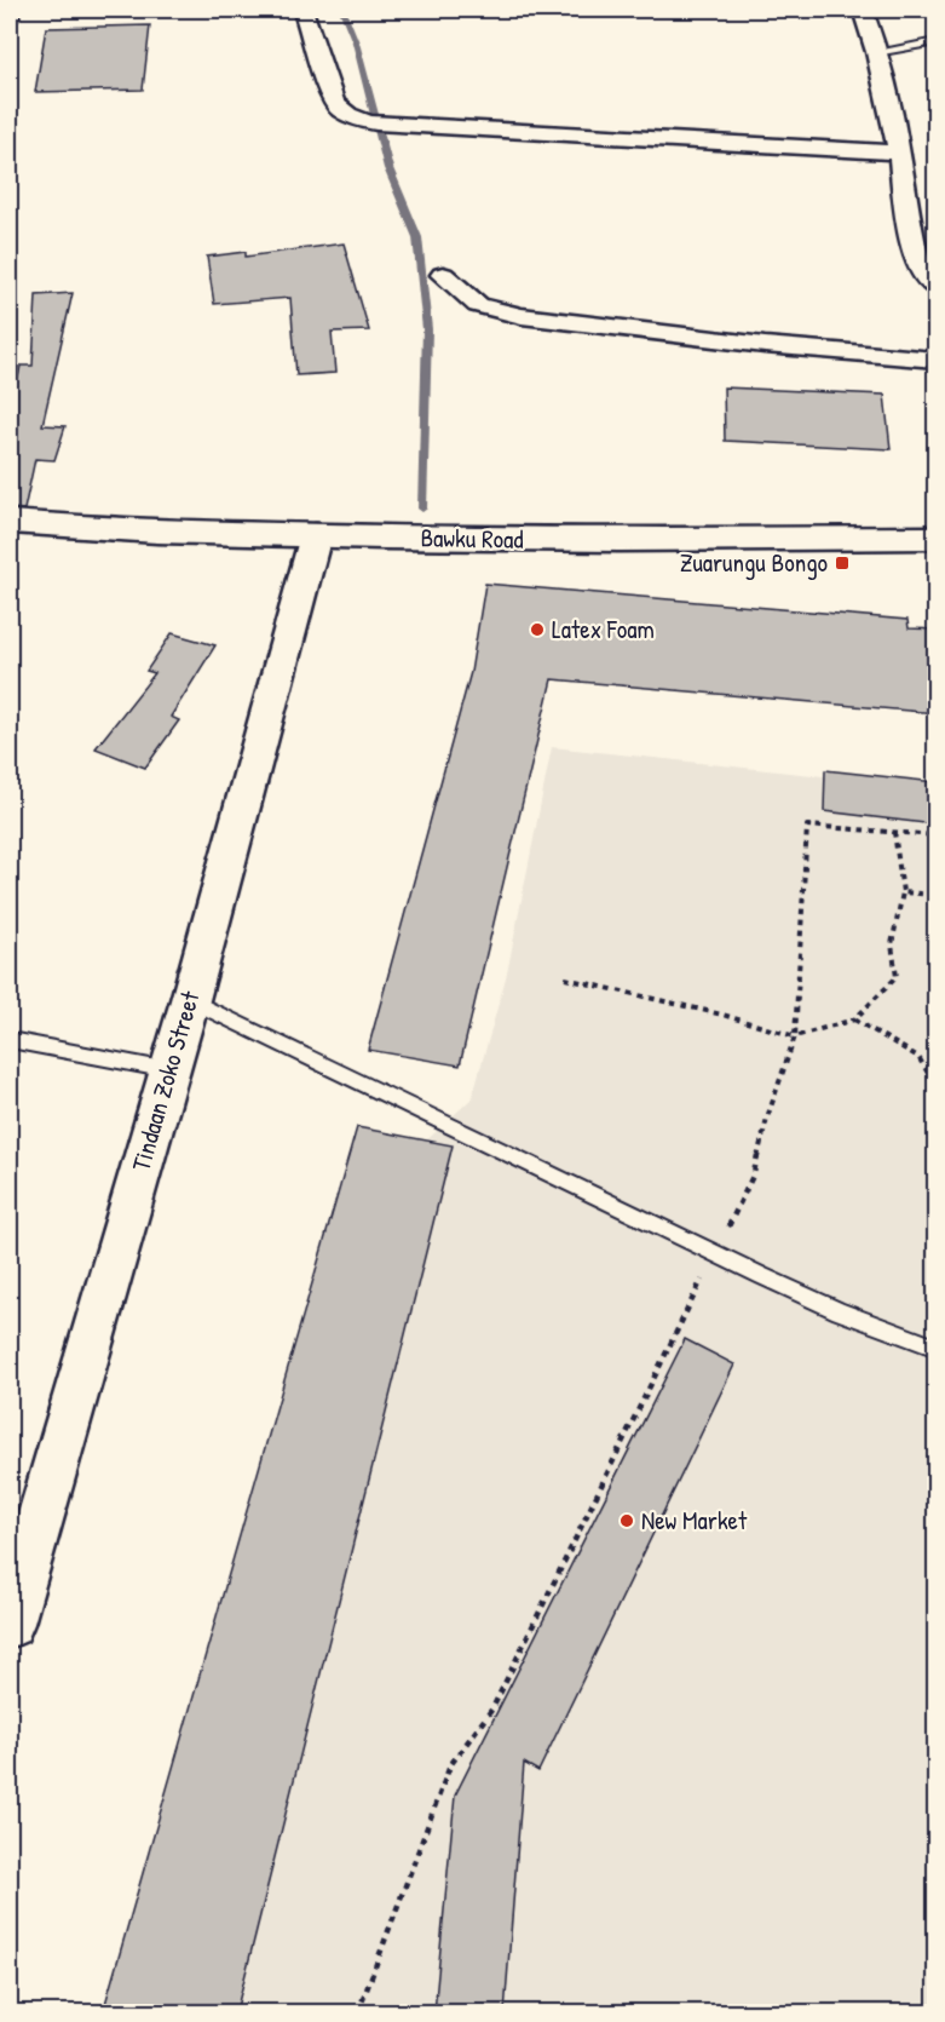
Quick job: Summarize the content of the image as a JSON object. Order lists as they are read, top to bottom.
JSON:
{
  "streets": {
    "main road": ["Bawku Road", "Tindaan Zoko Street"]
  },
  "crossings": [
    ["Bawku Road", "Tindaan Zoko Street"]
  ],
  "places": {
    "transit": ["Zuarungu Bongo"],
    "other": ["Latex Foam", "New Market"]
  }
}
